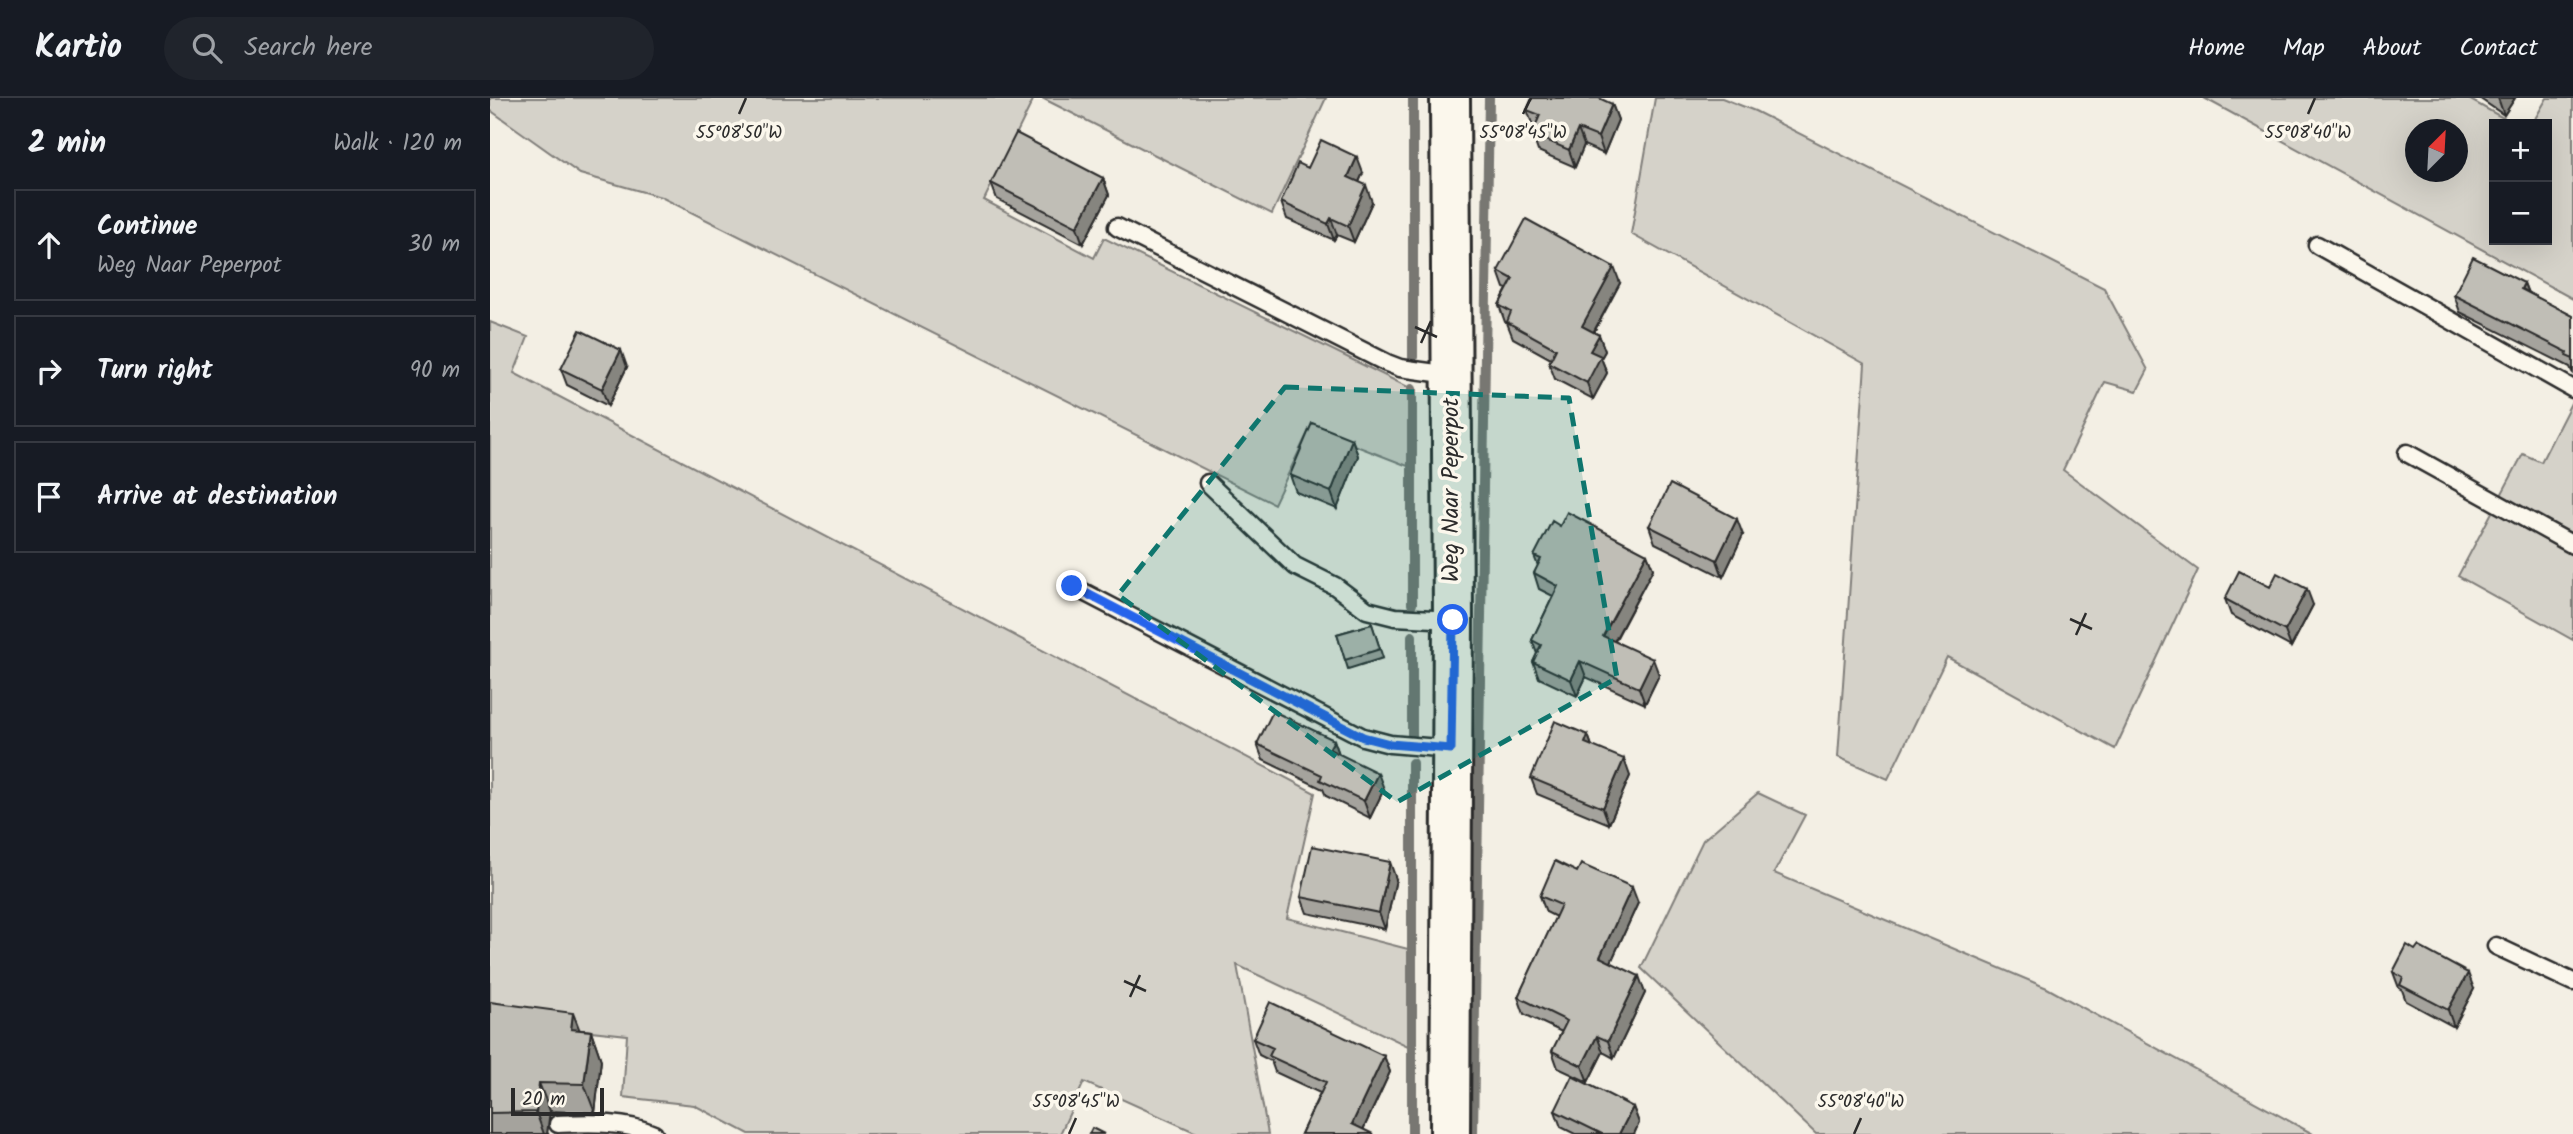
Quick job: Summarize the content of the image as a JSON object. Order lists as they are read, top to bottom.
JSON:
{
  "streets": {
    "street": ["Weg Naar Peperpot"]
  },
  "scale_bar": "20 m",
  "north": "top right",
  "page": {
    "header": "Kartio",
    "search": "Search here",
    "nav": [
      "Home",
      "Map",
      "About",
      "Contact"
    ],
    "heading": ["2 min", "Walk · 120 m"],
    "map_buttons": ["+", "−"],
    "list": [
      ["Continue", "Weg Naar Peperpot", "30 m"],
      ["Turn right", "90 m"],
      "Arrive at destination"
    ],
    "scale": "20 m"
  },
  "coordinates": ["55°08'50\"W", "55°08'45\"W", "55°08'40\"W"]
}
